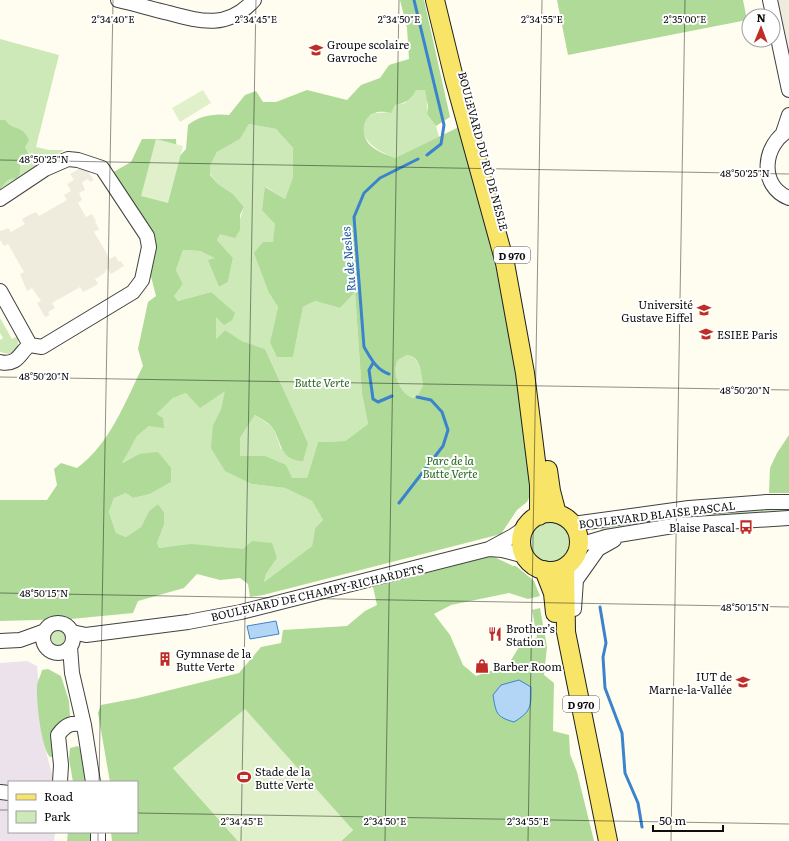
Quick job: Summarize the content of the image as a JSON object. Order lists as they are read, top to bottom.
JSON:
{
  "streets": {
    "main road": ["BOULEVARD DU RÛ DE NESLE", "D 970"],
    "street": ["BOULEVARD BLAISE PASCAL", "BOULEVARD DE CHAMPY-RICHARDETS"]
  },
  "crossings": [
    ["BOULEVARD DU RÛ DE NESLE", "D 970"],
    ["BOULEVARD DU RÛ DE NESLE", "BOULEVARD BLAISE PASCAL"],
    ["BOULEVARD DU RÛ DE NESLE", "BOULEVARD DE CHAMPY-RICHARDETS"],
    ["D 970", "BOULEVARD BLAISE PASCAL"],
    ["D 970", "BOULEVARD DE CHAMPY-RICHARDETS"],
    ["BOULEVARD BLAISE PASCAL", "BOULEVARD DE CHAMPY-RICHARDETS"]
  ],
  "water": ["Ru de Nesles"],
  "parks": ["Butte Verte", "Parc de la Butte Verte"],
  "places": {
    "school or university": [
      "Groupe scolaire Gavroche",
      "Université Gustave Eiffel",
      "ESIEE Paris",
      "IUT de Marne-la-Vallée"
    ],
    "bus stop": ["Blaise Pascal"],
    "restaurant": ["Brother’s Station"],
    "building": ["Gymnase de la Butte Verte"],
    "shop": ["Barber Room"],
    "sports": ["Stade de la Butte Verte"]
  },
  "legend": ["Road", "Park"],
  "scale_bar": "50 m",
  "north": "top",
  "coordinates": [
    "2°34'40\"E",
    "2°34'45\"E",
    "2°34'50\"E",
    "2°34'55\"E",
    "2°35'00\"E",
    "48°50'25\"N",
    "48°50'20\"N",
    "48°50'15\"N"
  ]
}
